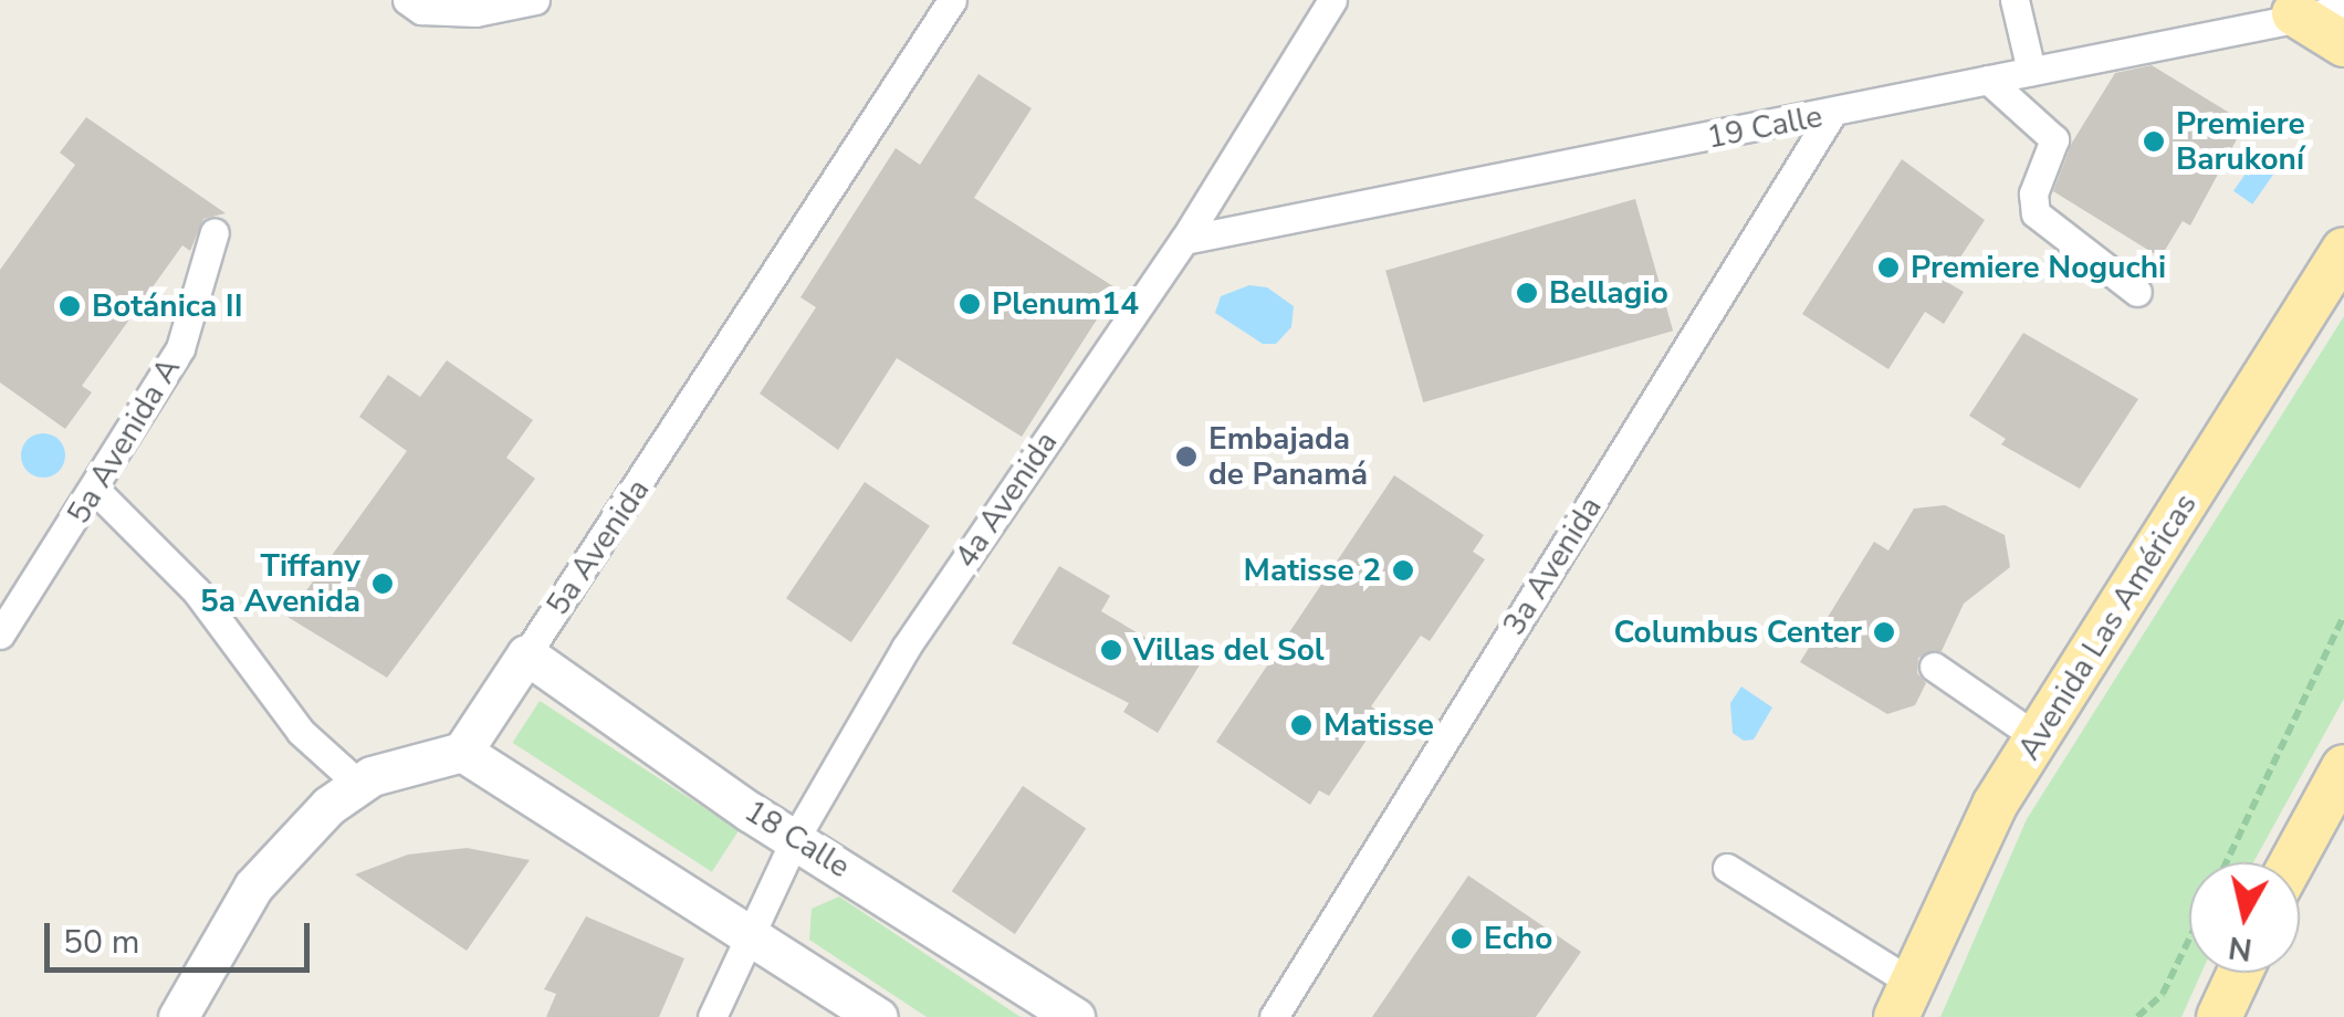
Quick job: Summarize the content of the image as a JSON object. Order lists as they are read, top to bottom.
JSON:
{
  "streets": {
    "main road": ["Avenida Las Américas"],
    "street": [
      "19 Calle",
      "5a Avenida A",
      "4a Avenida",
      "5a Avenida",
      "3a Avenida",
      "18 Calle"
    ]
  },
  "crossings": [
    ["19 Calle", "4a Avenida"],
    ["19 Calle", "3a Avenida"],
    ["4a Avenida", "18 Calle"],
    ["5a Avenida", "18 Calle"]
  ],
  "places": [
    "Premiere Barukoní",
    "Premiere Noguchi",
    "Bellagio",
    "Plenum14",
    "Botánica II",
    "Embajada de Panamá",
    "Matisse 2",
    "Tiffany 5a Avenida",
    "Columbus Center",
    "Villas del Sol",
    "Matisse",
    "Echo"
  ],
  "scale_bar": "50 m",
  "north": "bottom"
}
